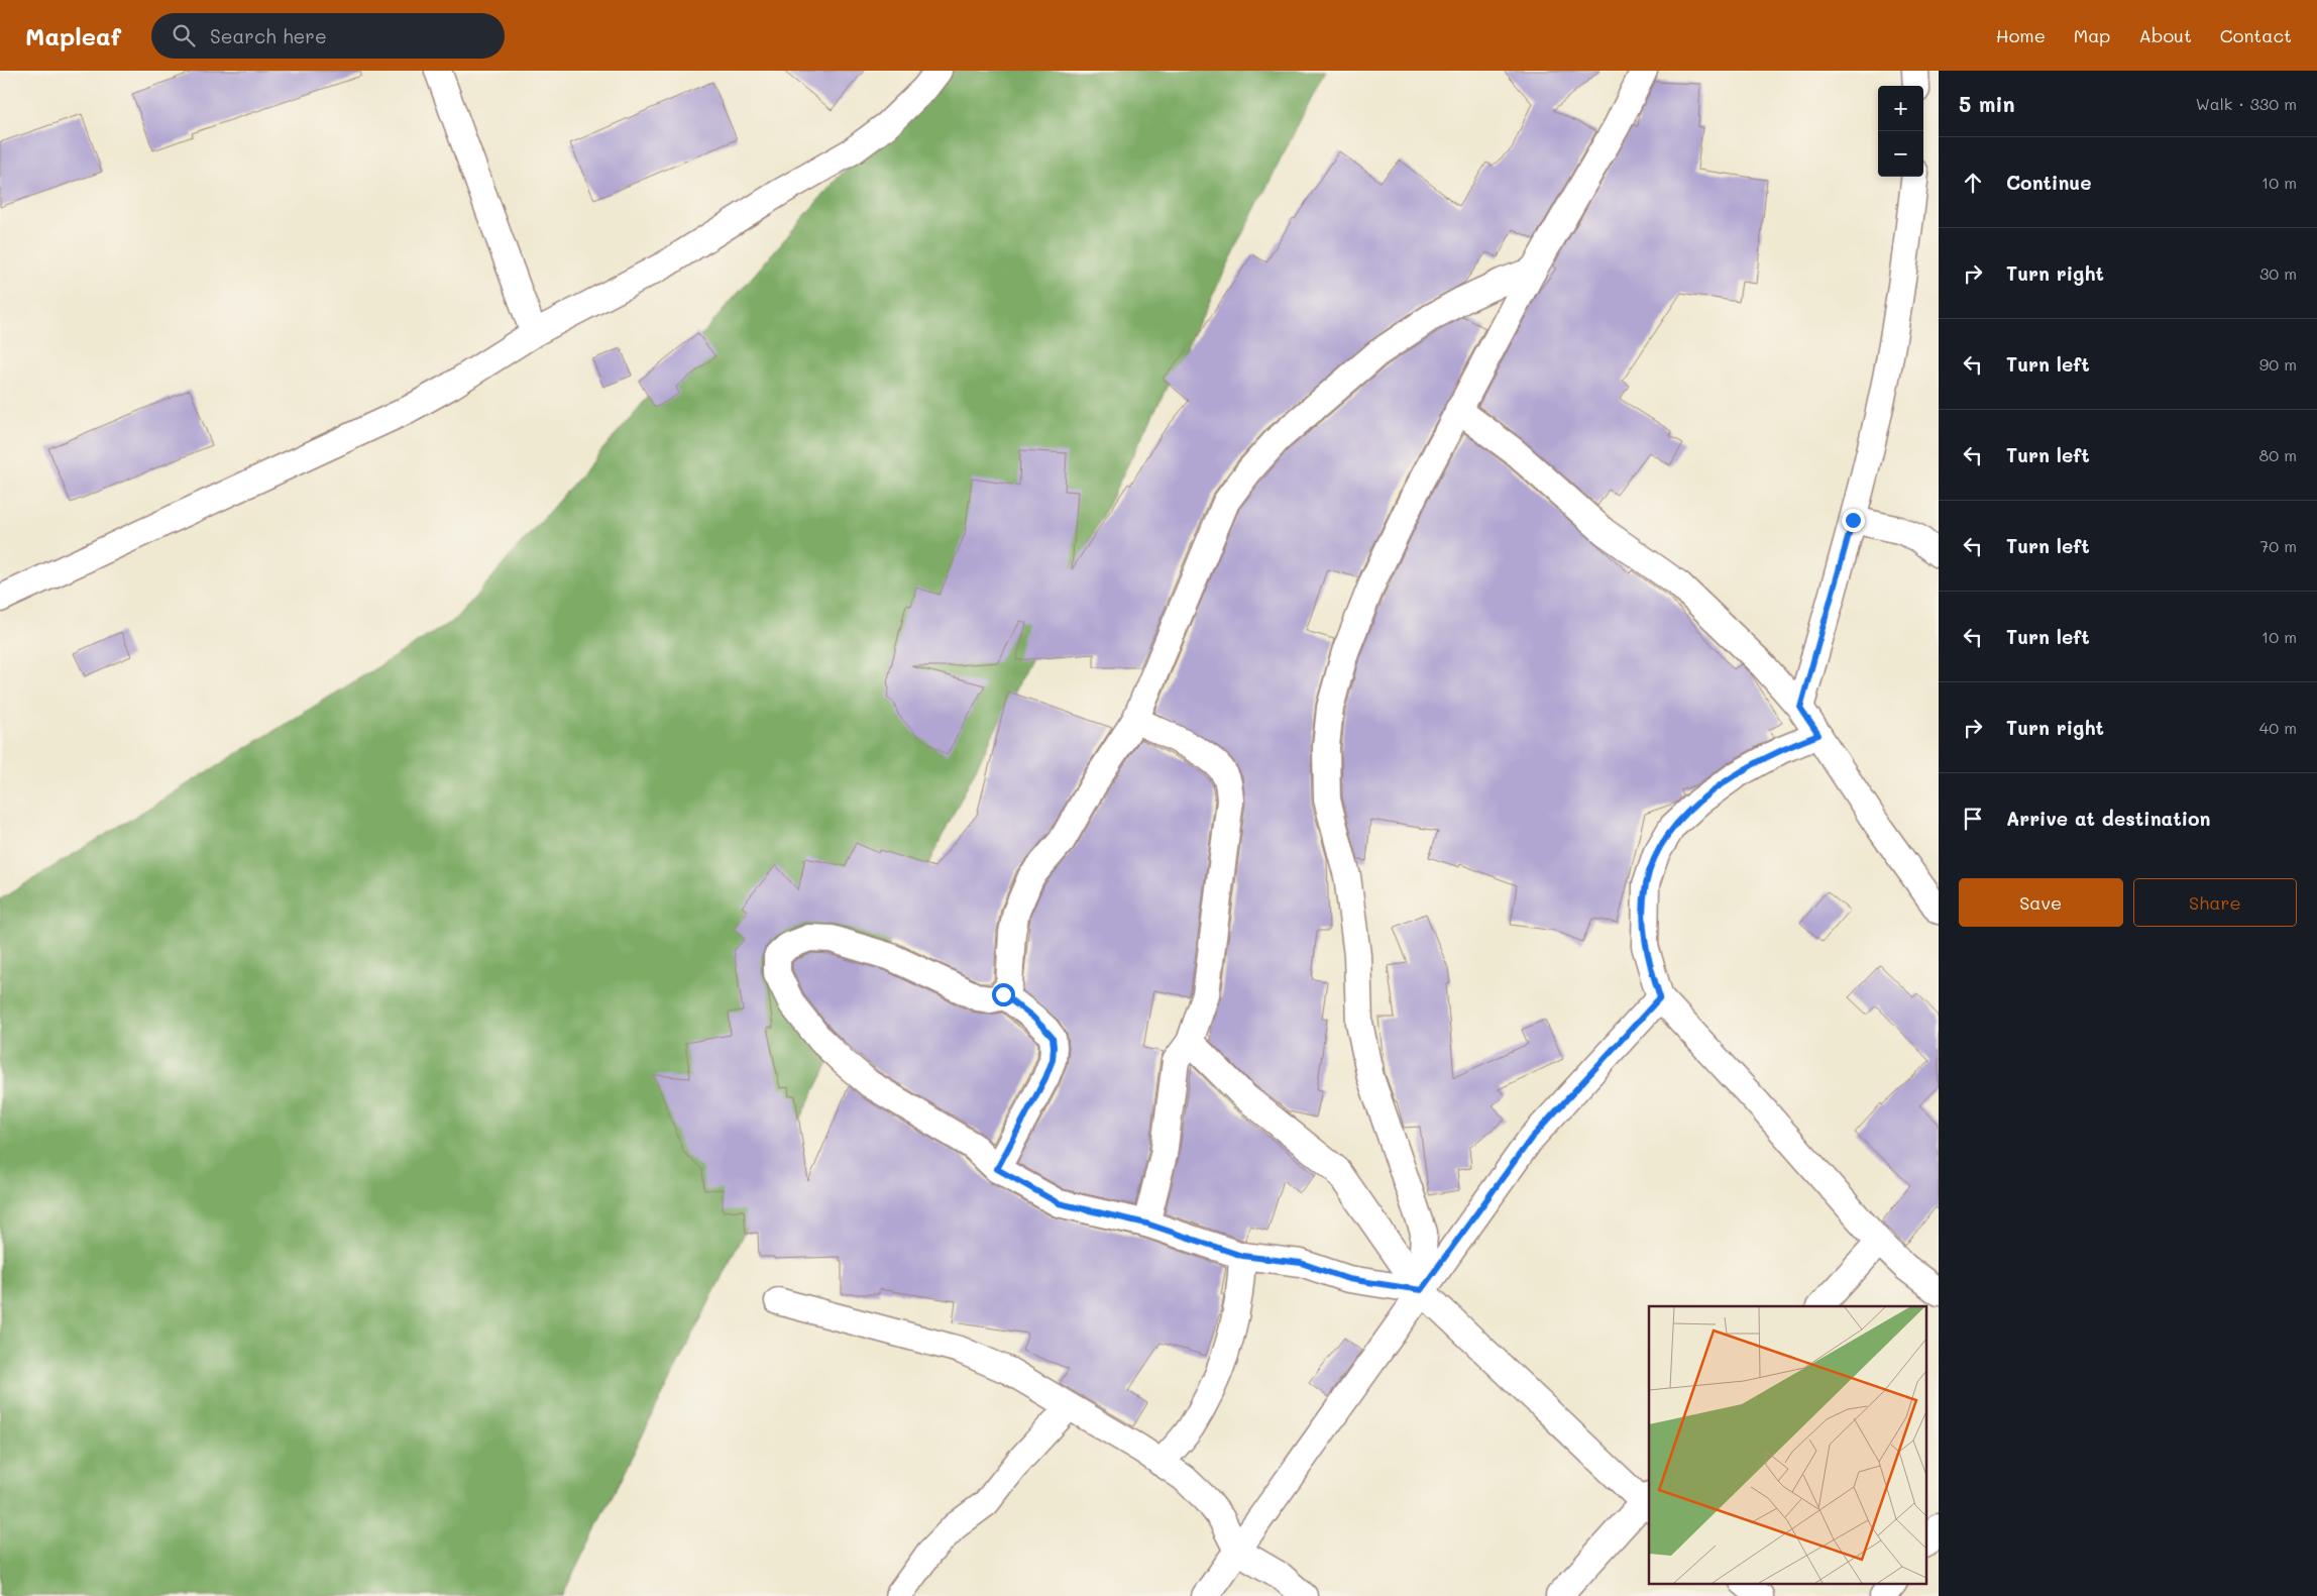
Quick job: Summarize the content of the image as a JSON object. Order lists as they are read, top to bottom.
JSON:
{
  "page": {
    "header": "Mapleaf",
    "search": "Search here",
    "nav": [
      "Home",
      "Map",
      "About",
      "Contact"
    ],
    "heading": ["5 min", "Walk · 330 m"],
    "map_buttons": ["+", "−"],
    "list": [
      ["Continue", "10 m"],
      ["Turn right", "30 m"],
      ["Turn left", "90 m"],
      ["Turn left", "80 m"],
      ["Turn left", "70 m"],
      ["Turn left", "10 m"],
      ["Turn right", "40 m"],
      "Arrive at destination"
    ],
    "buttons": ["Save", "Share"]
  }
}
